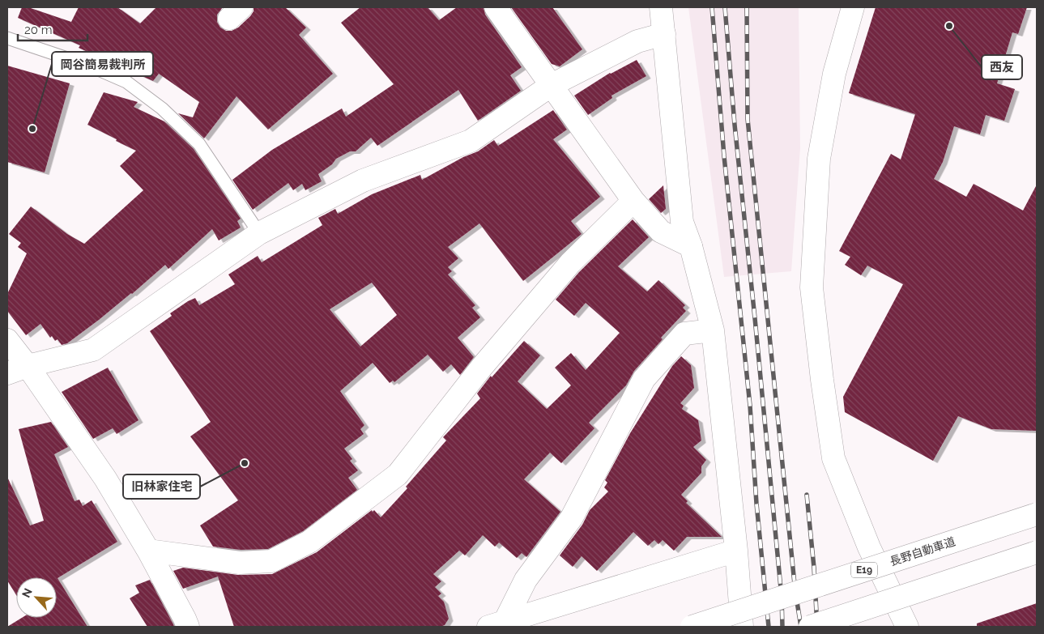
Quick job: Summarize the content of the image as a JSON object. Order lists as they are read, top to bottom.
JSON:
{
  "streets": {
    "main road": ["長野自動車道", "E19"]
  },
  "places": ["西友", "岡谷簡易裁判所", "旧林家住宅"],
  "scale_bar": "20 m",
  "north": "top left"
}
